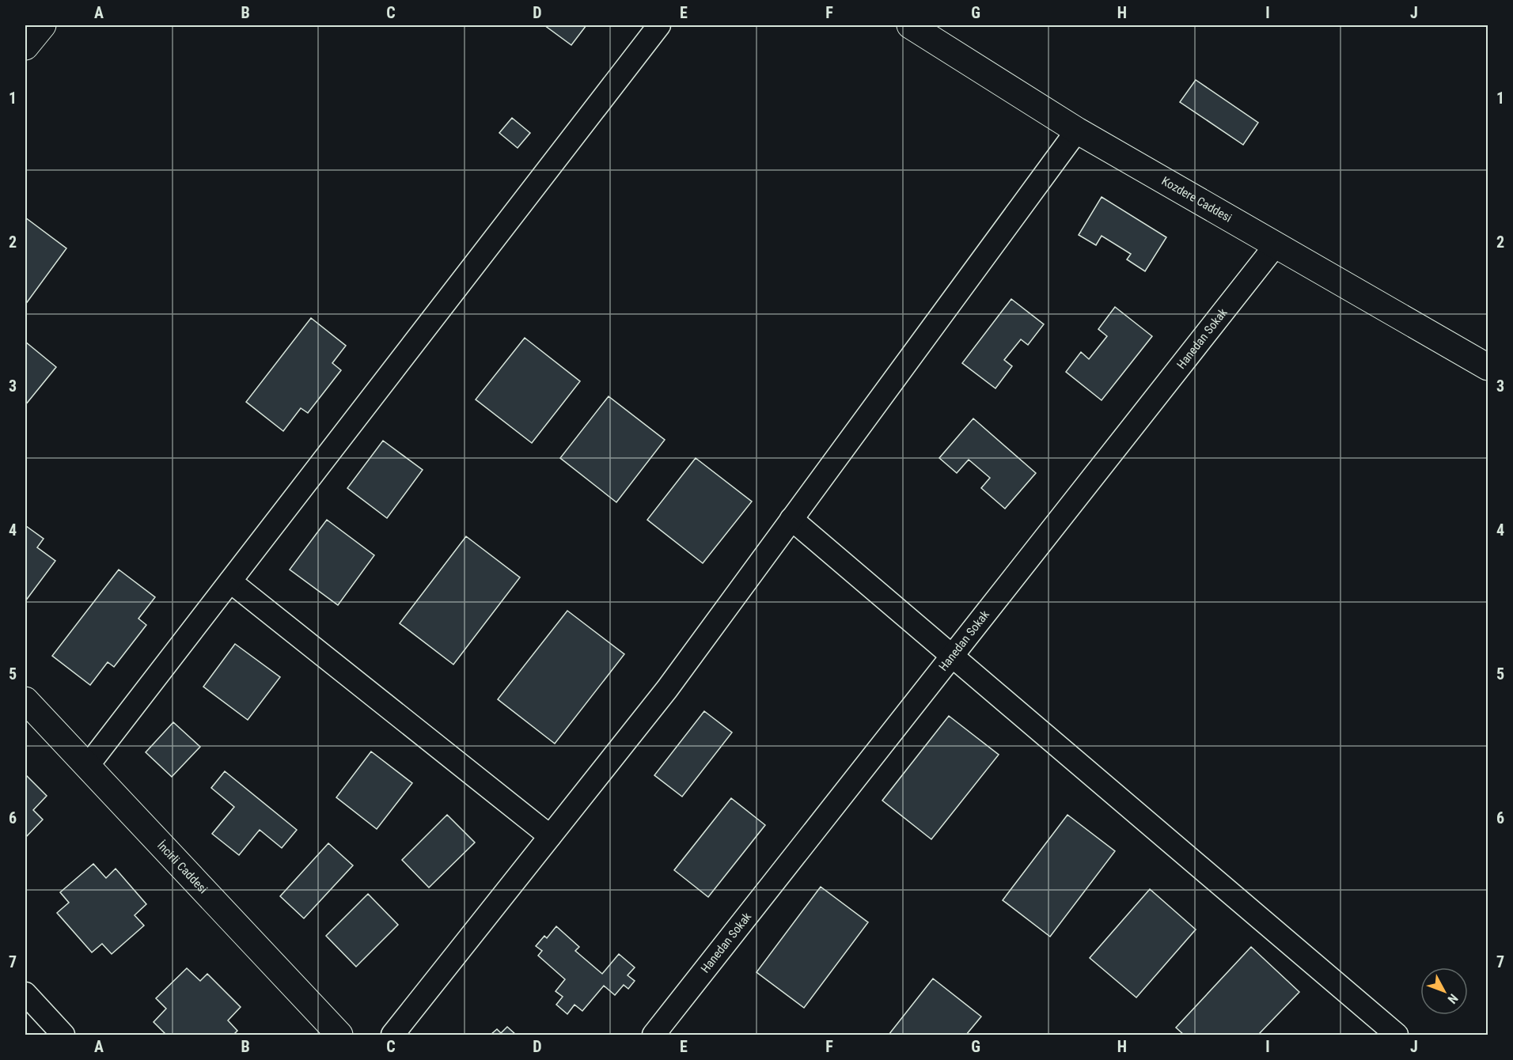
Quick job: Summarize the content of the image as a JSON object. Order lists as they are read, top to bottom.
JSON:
{
  "streets": {
    "street": ["Kozdere Caddesi", "Hanedan Sokak", "İncirli Caddesi"]
  },
  "crossings": [
    ["Kozdere Caddesi", "Hanedan Sokak"]
  ],
  "north": "bottom right",
  "grid": {
    "columns": [
      "A",
      "B",
      "C",
      "D",
      "E",
      "F",
      "G",
      "H",
      "I",
      "J"
    ],
    "rows": [
      "1",
      "2",
      "3",
      "4",
      "5",
      "6",
      "7"
    ]
  }
}
